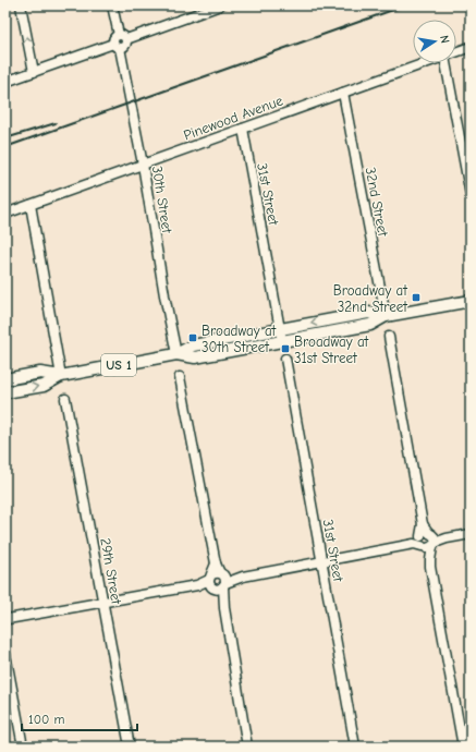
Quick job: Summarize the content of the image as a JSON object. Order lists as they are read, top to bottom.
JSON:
{
  "streets": {
    "main road": ["US 1"],
    "street": [
      "Pinewood Avenue",
      "31st Street",
      "30th Street",
      "32nd Street",
      "29th Street"
    ]
  },
  "crossings": [
    ["Pinewood Avenue", "31st Street"],
    ["Pinewood Avenue", "30th Street"],
    ["Pinewood Avenue", "32nd Street"],
    ["31st Street", "US 1"],
    ["30th Street", "US 1"],
    ["32nd Street", "US 1"]
  ],
  "places": {
    "transit": ["Broadway at 32nd Street", "Broadway at 30th Street", "Broadway at 31st Street"]
  },
  "scale_bar": "100 m",
  "north": "right"
}
